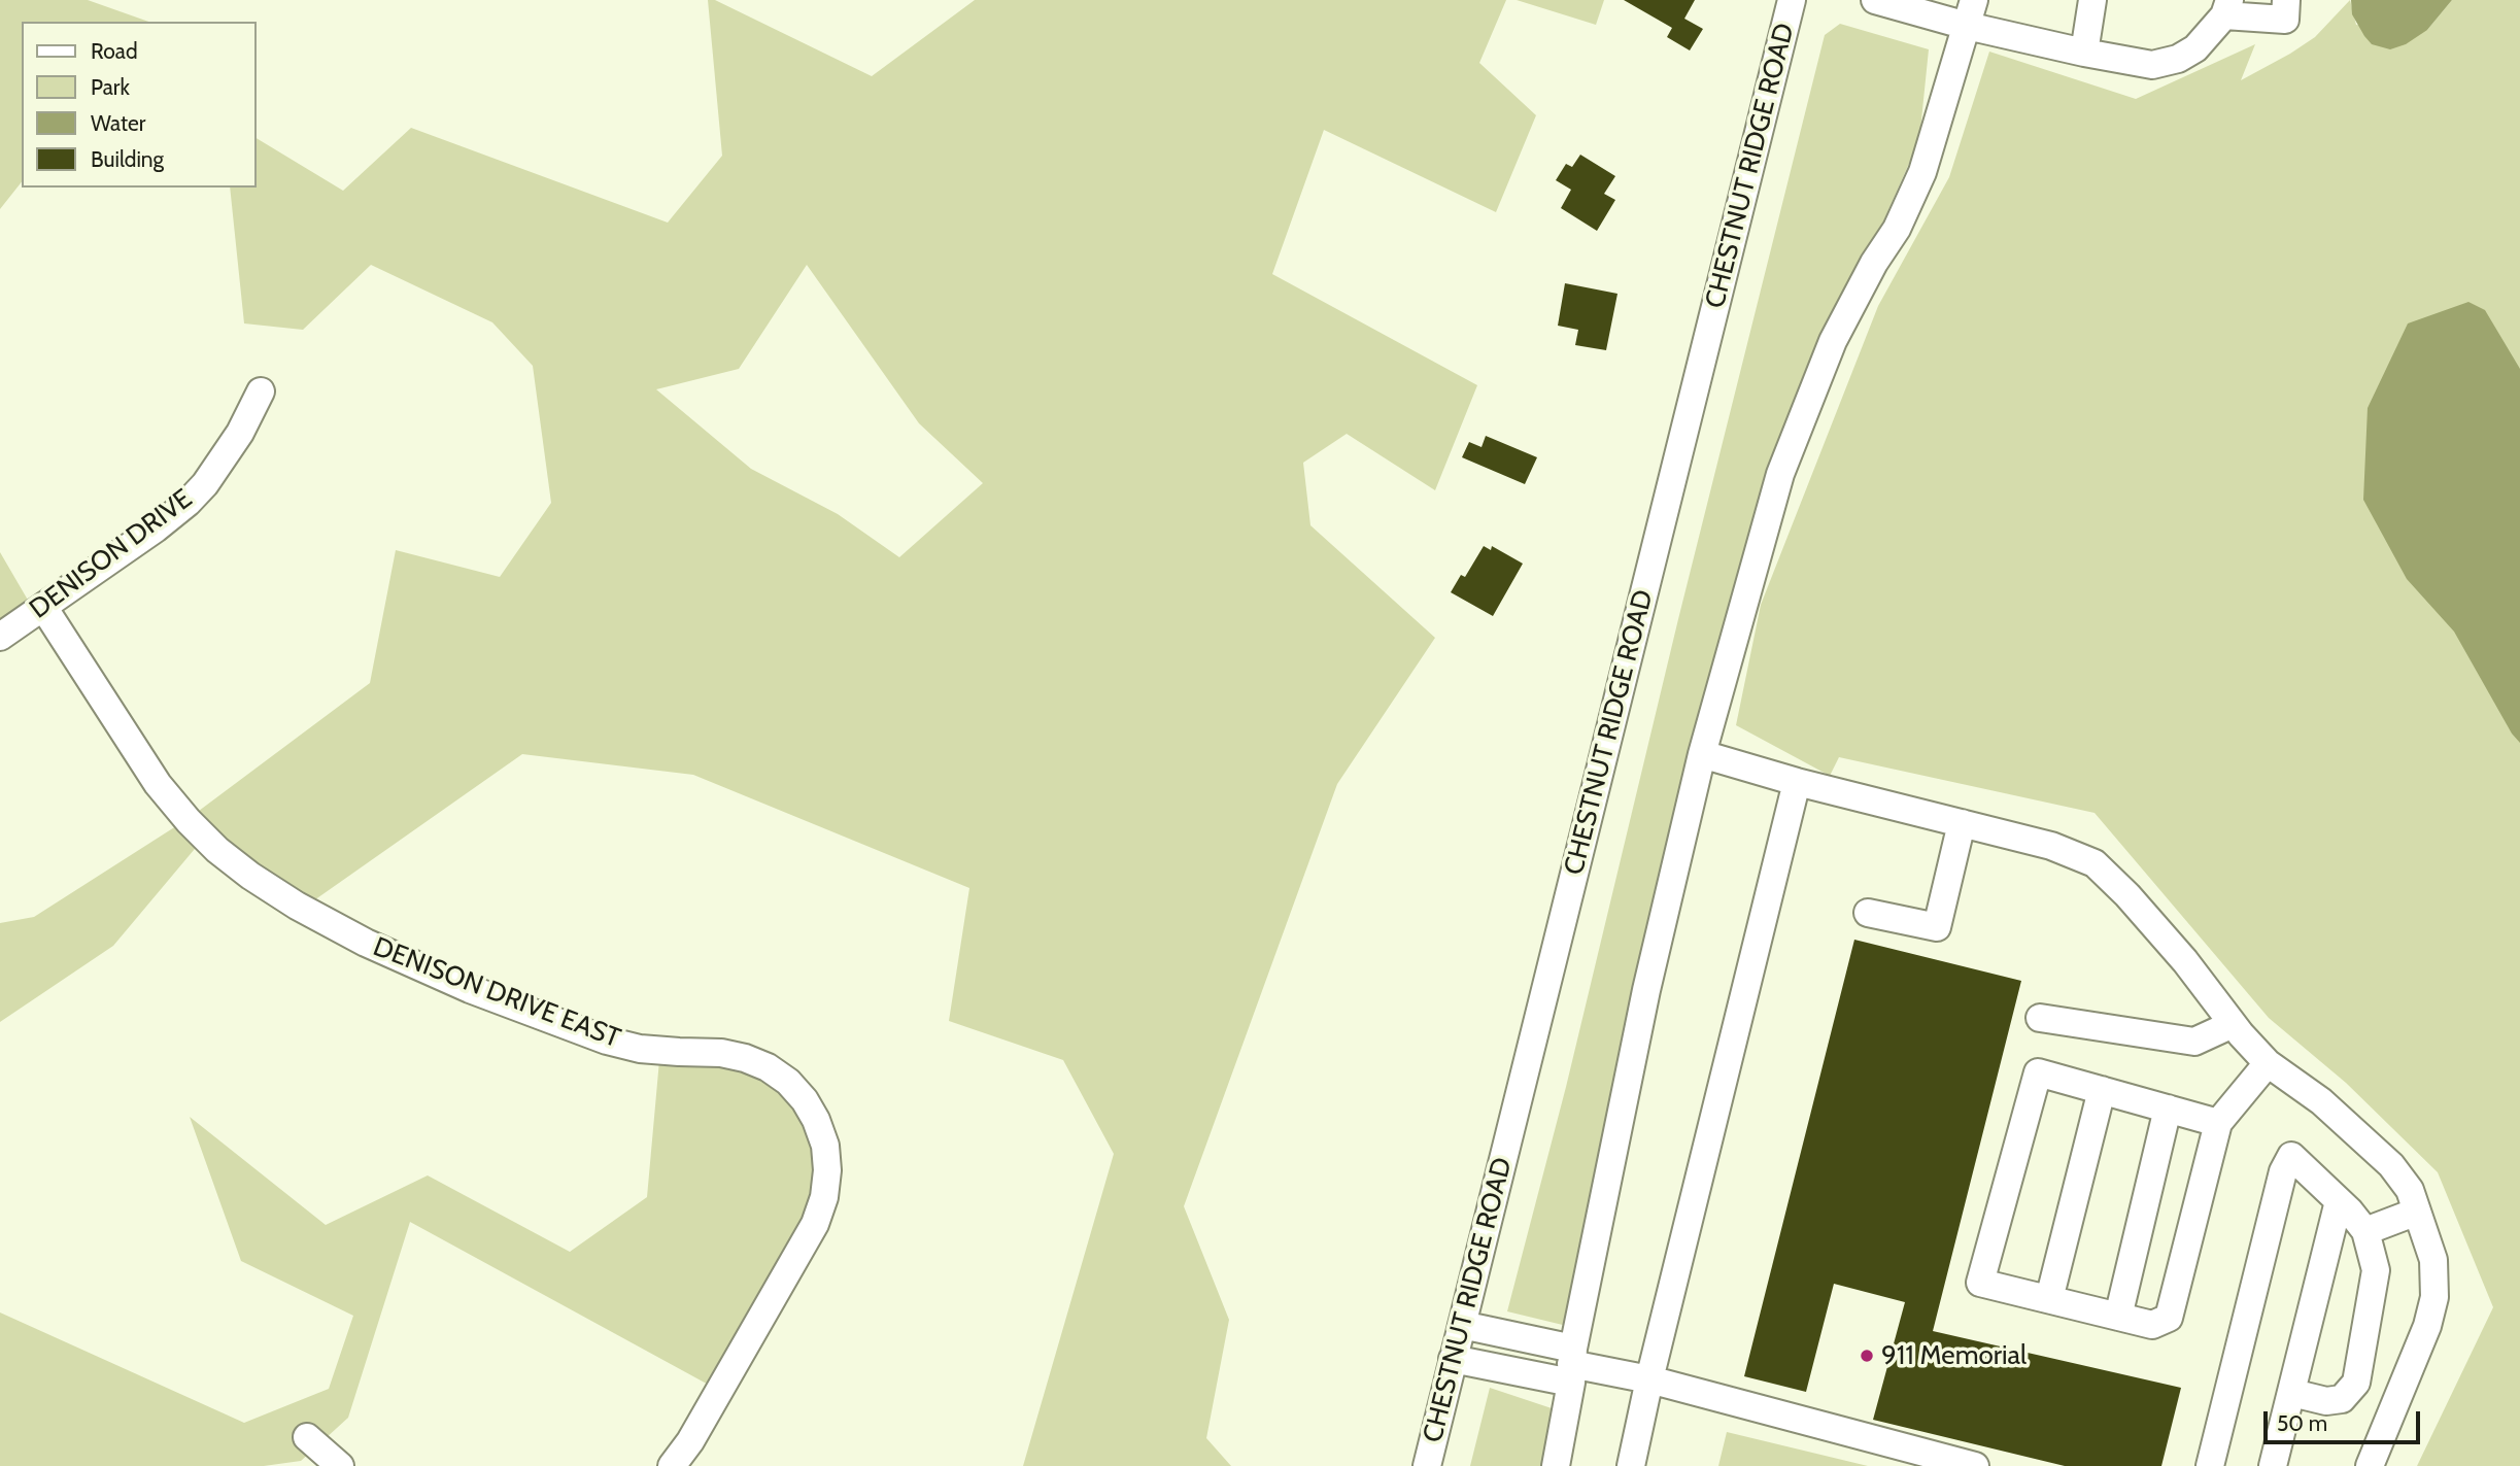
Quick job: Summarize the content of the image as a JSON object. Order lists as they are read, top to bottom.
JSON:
{
  "streets": {
    "street": ["CHESTNUT RIDGE ROAD", "DENISON DRIVE", "DENISON DRIVE EAST"]
  },
  "crossings": [
    ["DENISON DRIVE", "DENISON DRIVE EAST"]
  ],
  "places": ["911 Memorial"],
  "legend": [
    "Road",
    "Park",
    "Water",
    "Building"
  ],
  "scale_bar": "50 m"
}
